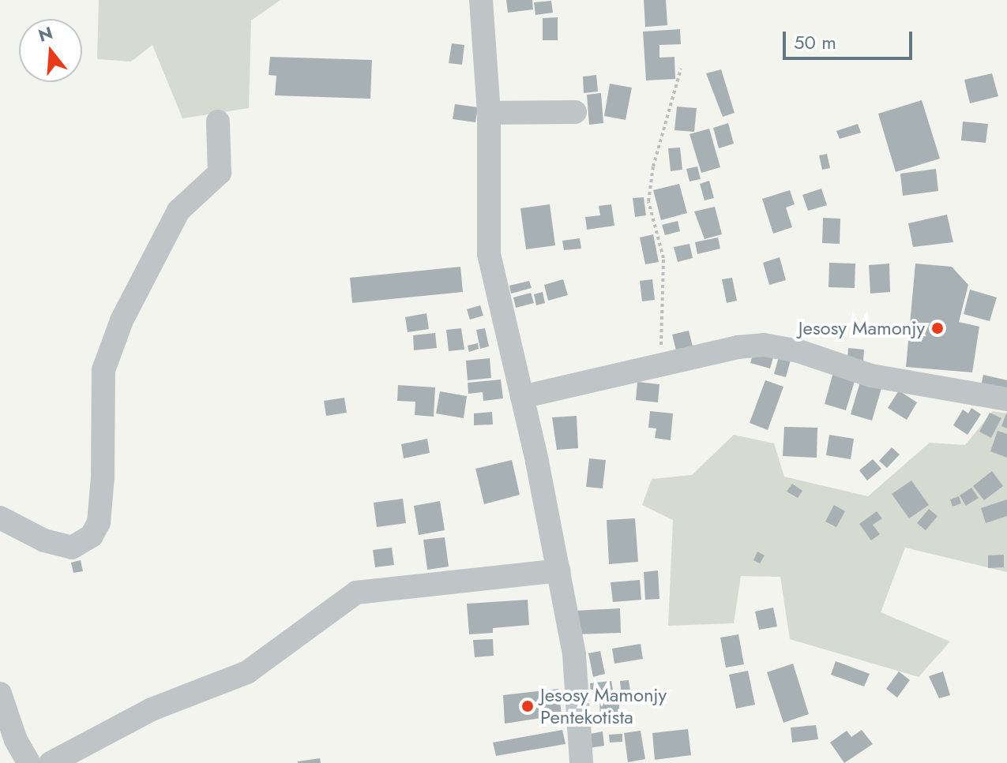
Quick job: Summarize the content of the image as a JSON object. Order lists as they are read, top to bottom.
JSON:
{
  "places": ["Jesosy Mamonjy", "Jesosy Mamonjy Pentekotista"],
  "scale_bar": "50 m",
  "north": "top"
}
